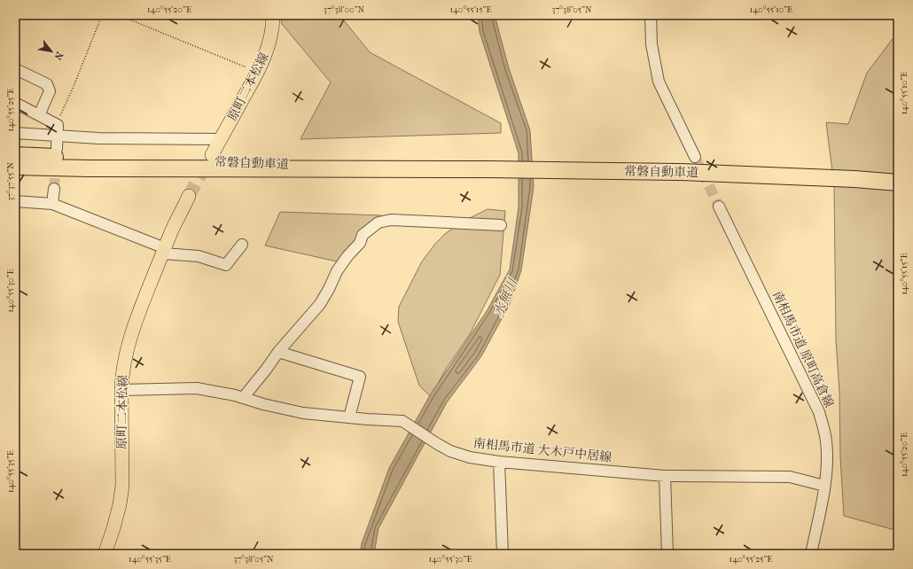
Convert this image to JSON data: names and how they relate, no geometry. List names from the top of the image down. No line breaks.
{"streets":{"highway":["常磐自動車道"],"main road":["原町二本松線"],"street":["南相馬市道 原町高倉線","南相馬市道 大木戸中居線"]},"crossings":[["原町二本松線","南相馬市道 大木戸中居線"],["南相馬市道 原町高倉線","南相馬市道 大木戸中居線"]],"water":["水無川"],"north":"bottom right","coordinates":["140°55'20\"E","37°38'00\"N","140°55'15\"E","37°38'05\"N","140°55'10\"E","140°55'25\"E","37°37'55\"N","140°55'30\"E","140°55'35\"E"]}
